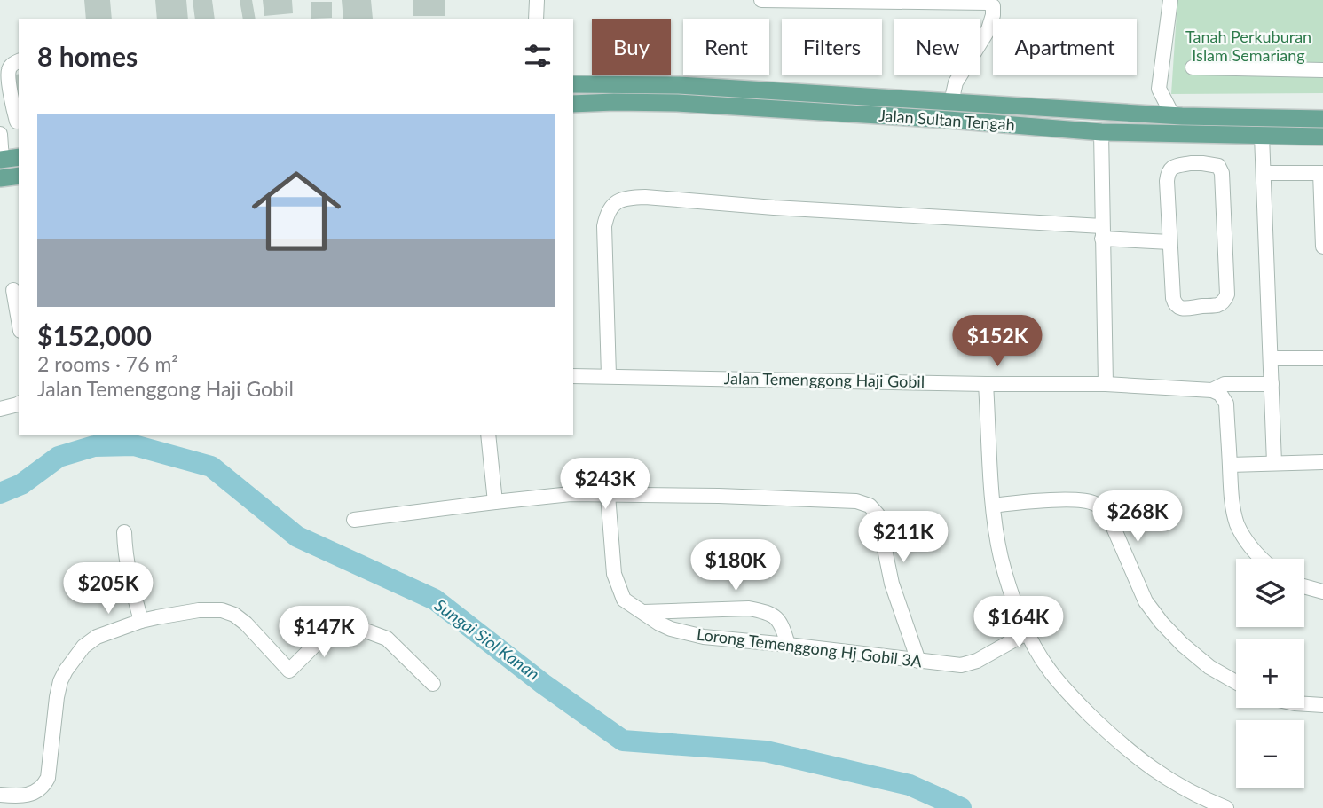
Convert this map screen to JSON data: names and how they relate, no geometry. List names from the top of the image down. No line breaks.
{"streets":{"main road":["Jalan Sultan Tengah"],"street":["Jalan Temenggong Haji Gobil","Lorong Temenggong Hj Gobil 3A"]},"water":["Sungai Siol Kanan"],"parks":["Tanah Perkuburan Islam Semariang"],"page":{"chip":["Buy","Rent","Filters","New","Apartment"],"heading":"8 homes","list":[{"name":"$152,000","note":"2 rooms · 76 m² · Jalan Temenggong Haji Gobil"}],"price":["$152K","$243K","$268K","$211K","$180K","$205K","$164K","$147K"],"map_buttons":["+","−"]}}
